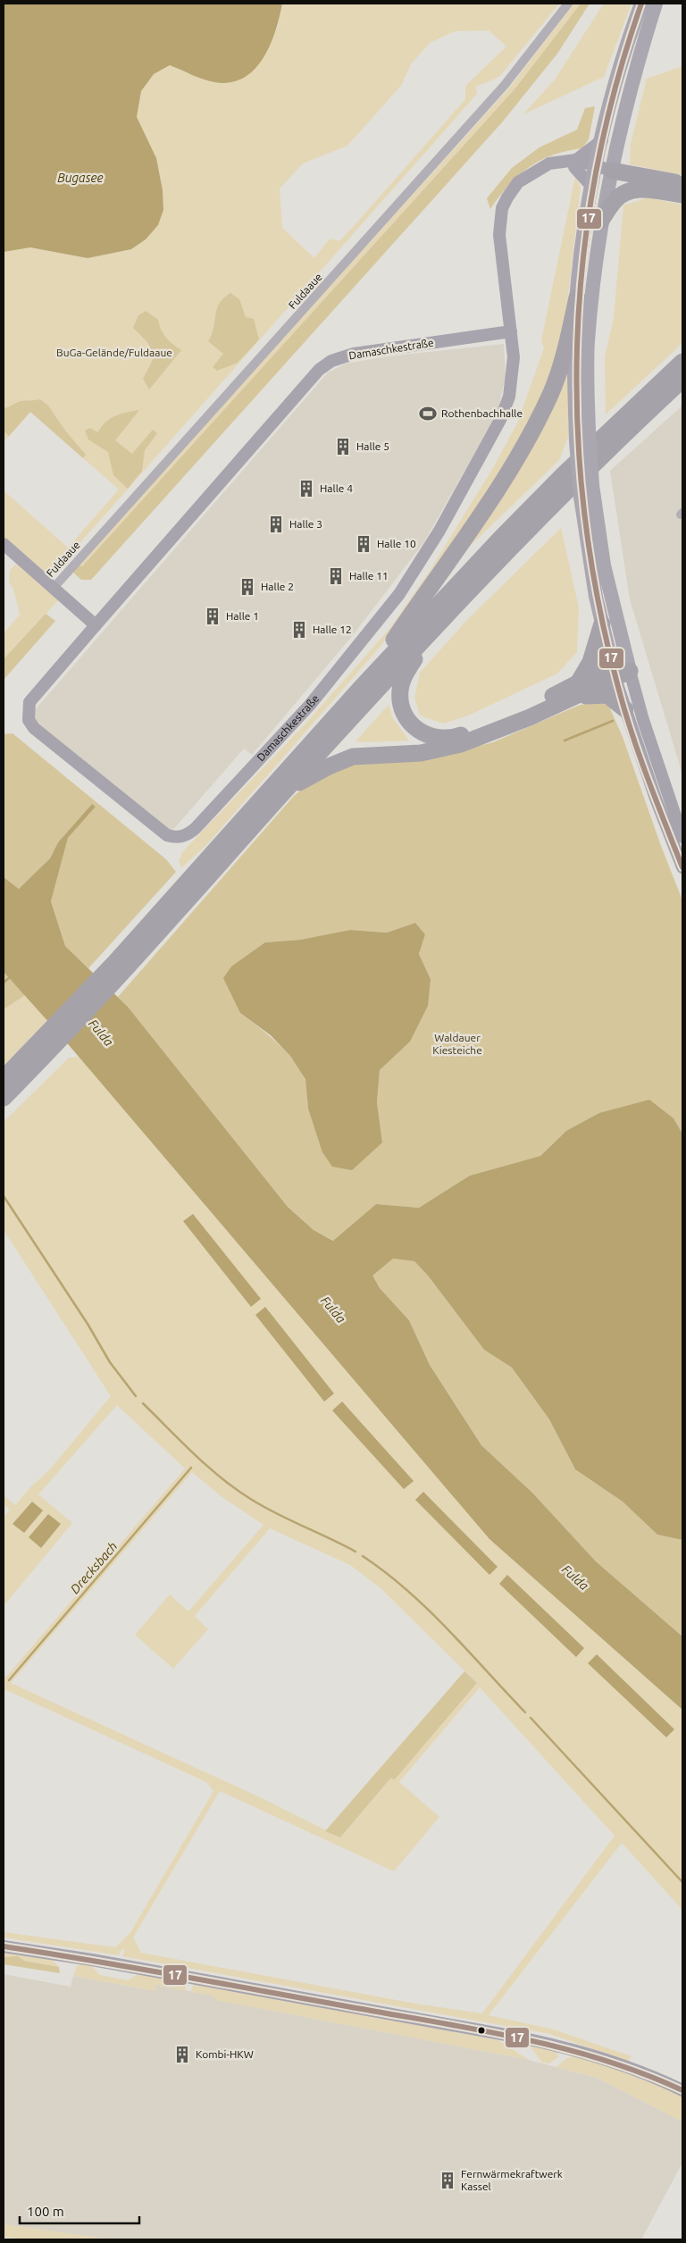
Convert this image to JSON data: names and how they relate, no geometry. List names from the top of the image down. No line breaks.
{"streets":{"street":["Fuldaaue","Damaschkestraße"]},"water":["Bugasee","Fulda","Drecksbach"],"parks":["BuGa-Gelände/Fuldaaue","Waldauer Kiesteiche"],"places":{"sports":["Rothenbachhalle"],"building":["Halle 5","Halle 4","Halle 3","Halle 10","Halle 11","Halle 2","Halle 1","Halle 12","Kombi-HKW","Fernwärmekraftwerk Kassel"]},"lines":["transit line 17"],"scale_bar":"100 m"}
